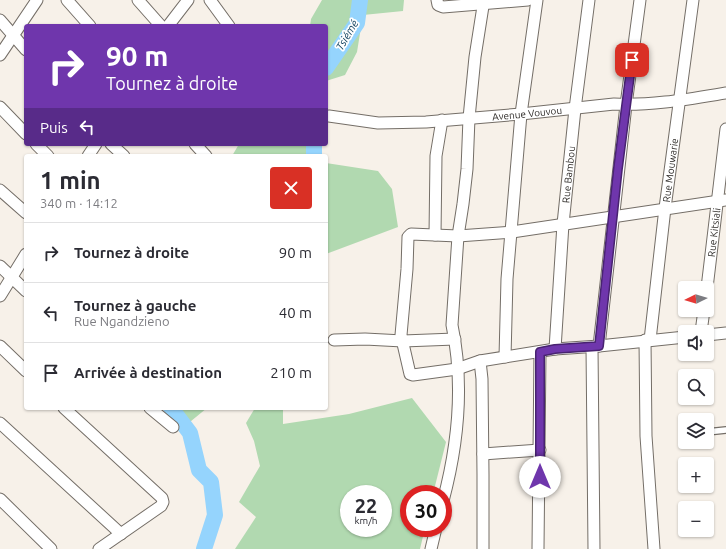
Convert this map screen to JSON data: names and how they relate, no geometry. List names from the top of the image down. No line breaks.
{"streets":{"street":["Avenue Vouvou","Rue Mouwarie","Rue Bambou","Rue Kitsiali"]},"crossings":[["Avenue Vouvou","Rue Mouwarie"],["Avenue Vouvou","Rue Bambou"]],"water":["Tsiémé"],"north":"left","page":{"turn":["90 m","Tournez à droite"],"then":"Puis","heading":["1 min","340 m · 14:12"],"list":[{"name":"Tournez à droite","value":"90 m"},{"name":"Tournez à gauche","note":"Rue Ngandzieno","value":"40 m"},{"name":"Arrivée à destination","value":"210 m"}],"map_buttons":["+","−"],"speed":"22 km/h","limit":"30"}}
